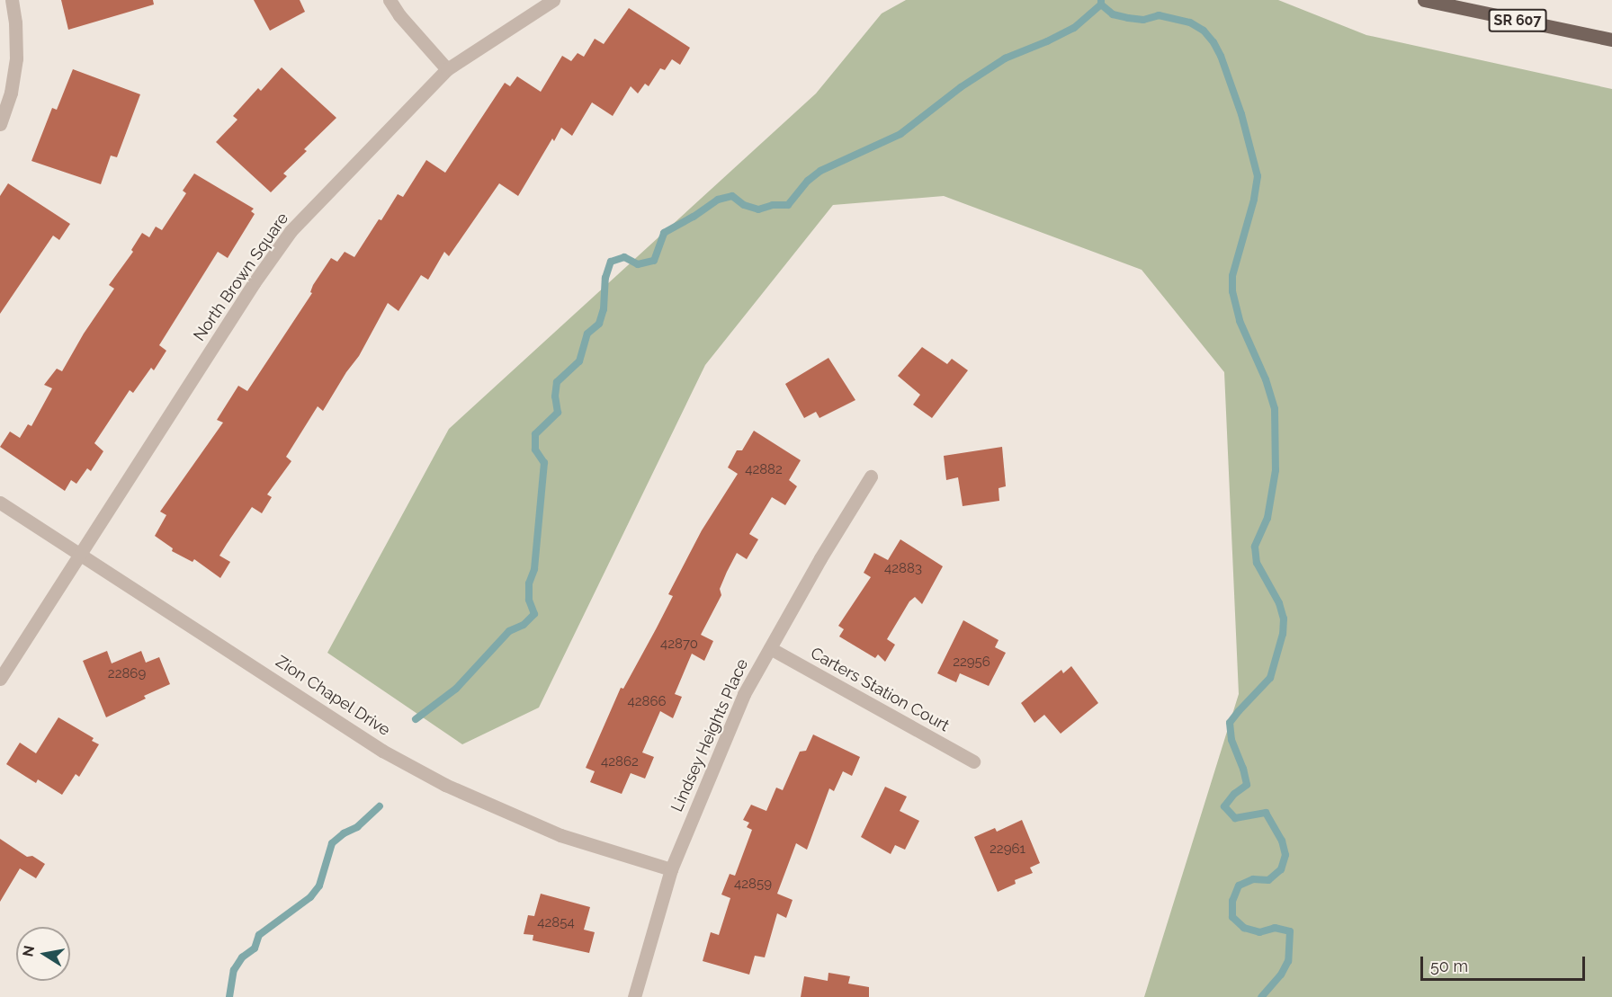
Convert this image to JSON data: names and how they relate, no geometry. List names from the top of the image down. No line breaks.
{"streets":{"main road":["SR 607"],"street":["North Brown Square","Carters Station Court","Zion Chapel Drive","Lindsey Heights Place"]},"crossings":[["North Brown Square","Zion Chapel Drive"],["Carters Station Court","Lindsey Heights Place"],["Zion Chapel Drive","Lindsey Heights Place"]],"house_numbers":["42882","42883","42870","22956","22869","42866","42862","22961","42859","42854"],"scale_bar":"50 m","north":"left"}
